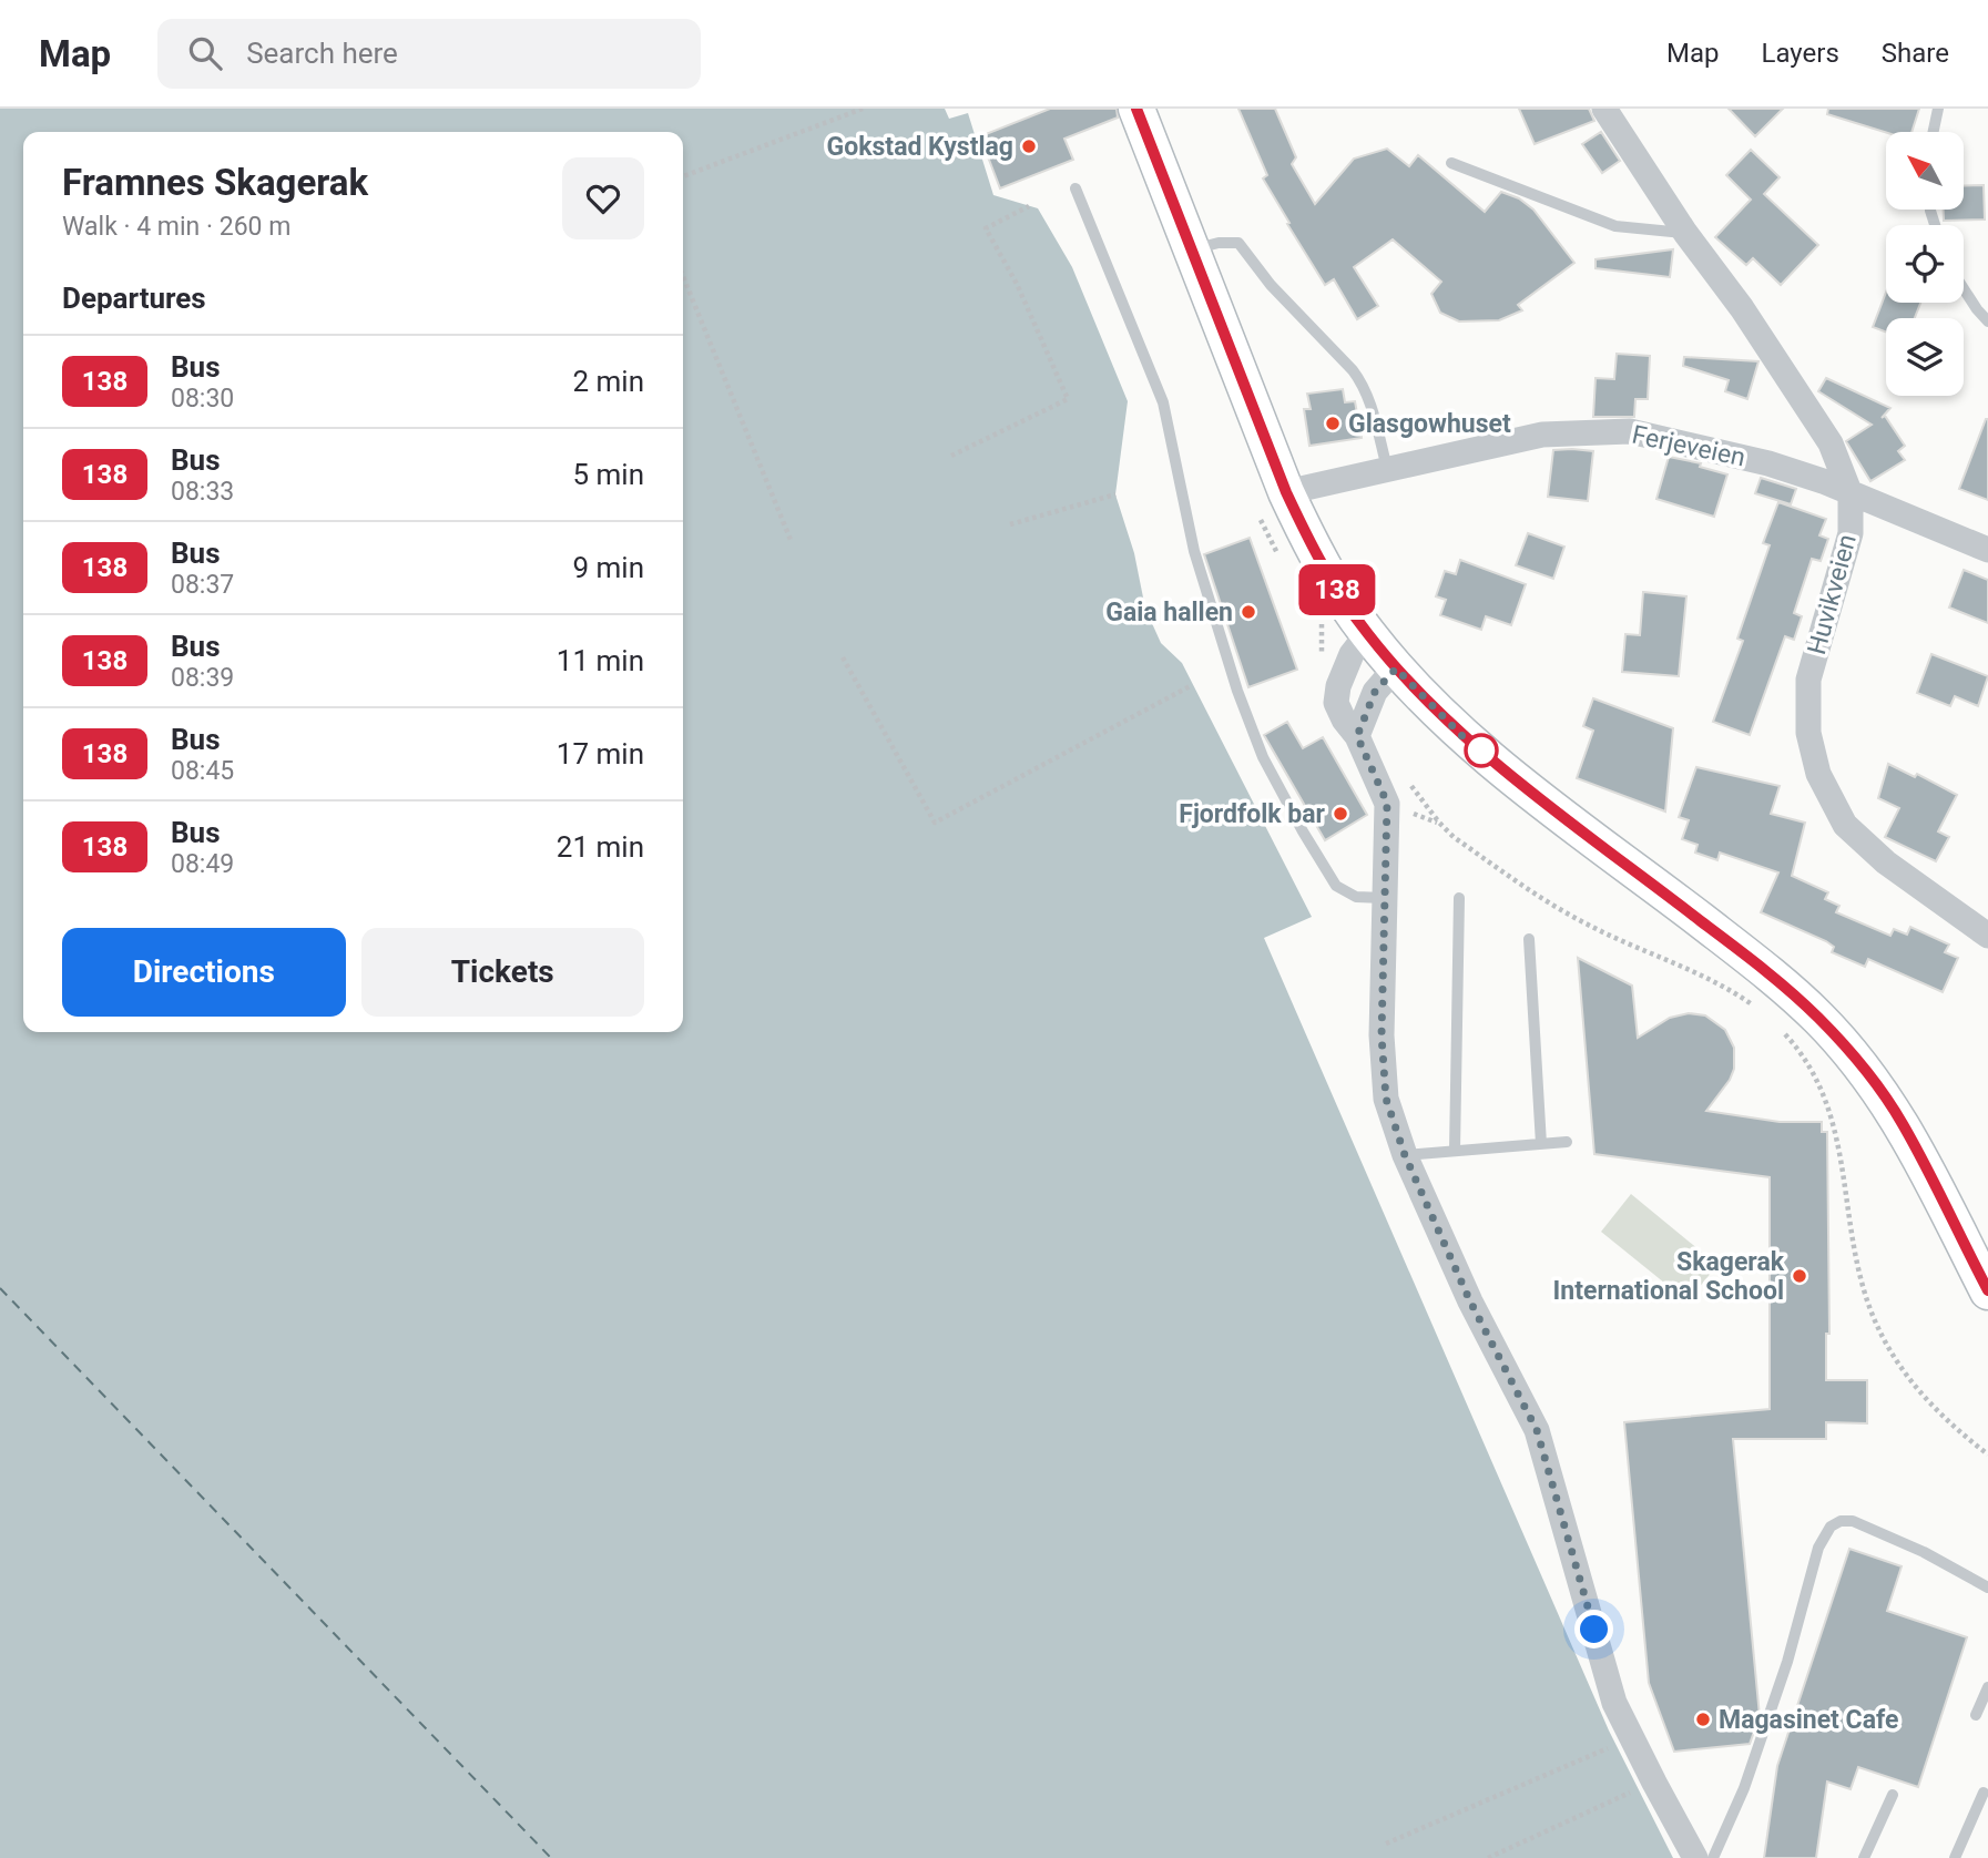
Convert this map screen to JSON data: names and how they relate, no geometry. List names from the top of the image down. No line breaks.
{"streets":{"street":["Ferjeveien","Huvikveien"]},"crossings":[["Ferjeveien","Huvikveien"]],"places":["Gokstad Kystlag","Glasgowhuset","Gaia hallen","Fjordfolk bar","Skagerak International School","Magasinet Cafe"],"lines":["bus line 138"],"north":"top left","page":{"header":"Map","search":"Search here","nav":["Map","Layers","Share"],"on_map":"138","heading":[["Framnes Skagerak","Walk · 4 min · 260 m"],"Departures"],"list":[{"mark":"138","name":"Bus","note":"08:30","value":"2 min"},{"mark":"138","name":"Bus","note":"08:33","value":"5 min"},{"mark":"138","name":"Bus","note":"08:37","value":"9 min"},{"mark":"138","name":"Bus","note":"08:39","value":"11 min"},{"mark":"138","name":"Bus","note":"08:45","value":"17 min"},{"mark":"138","name":"Bus","note":"08:49","value":"21 min"}],"buttons":["Directions","Tickets"]}}
